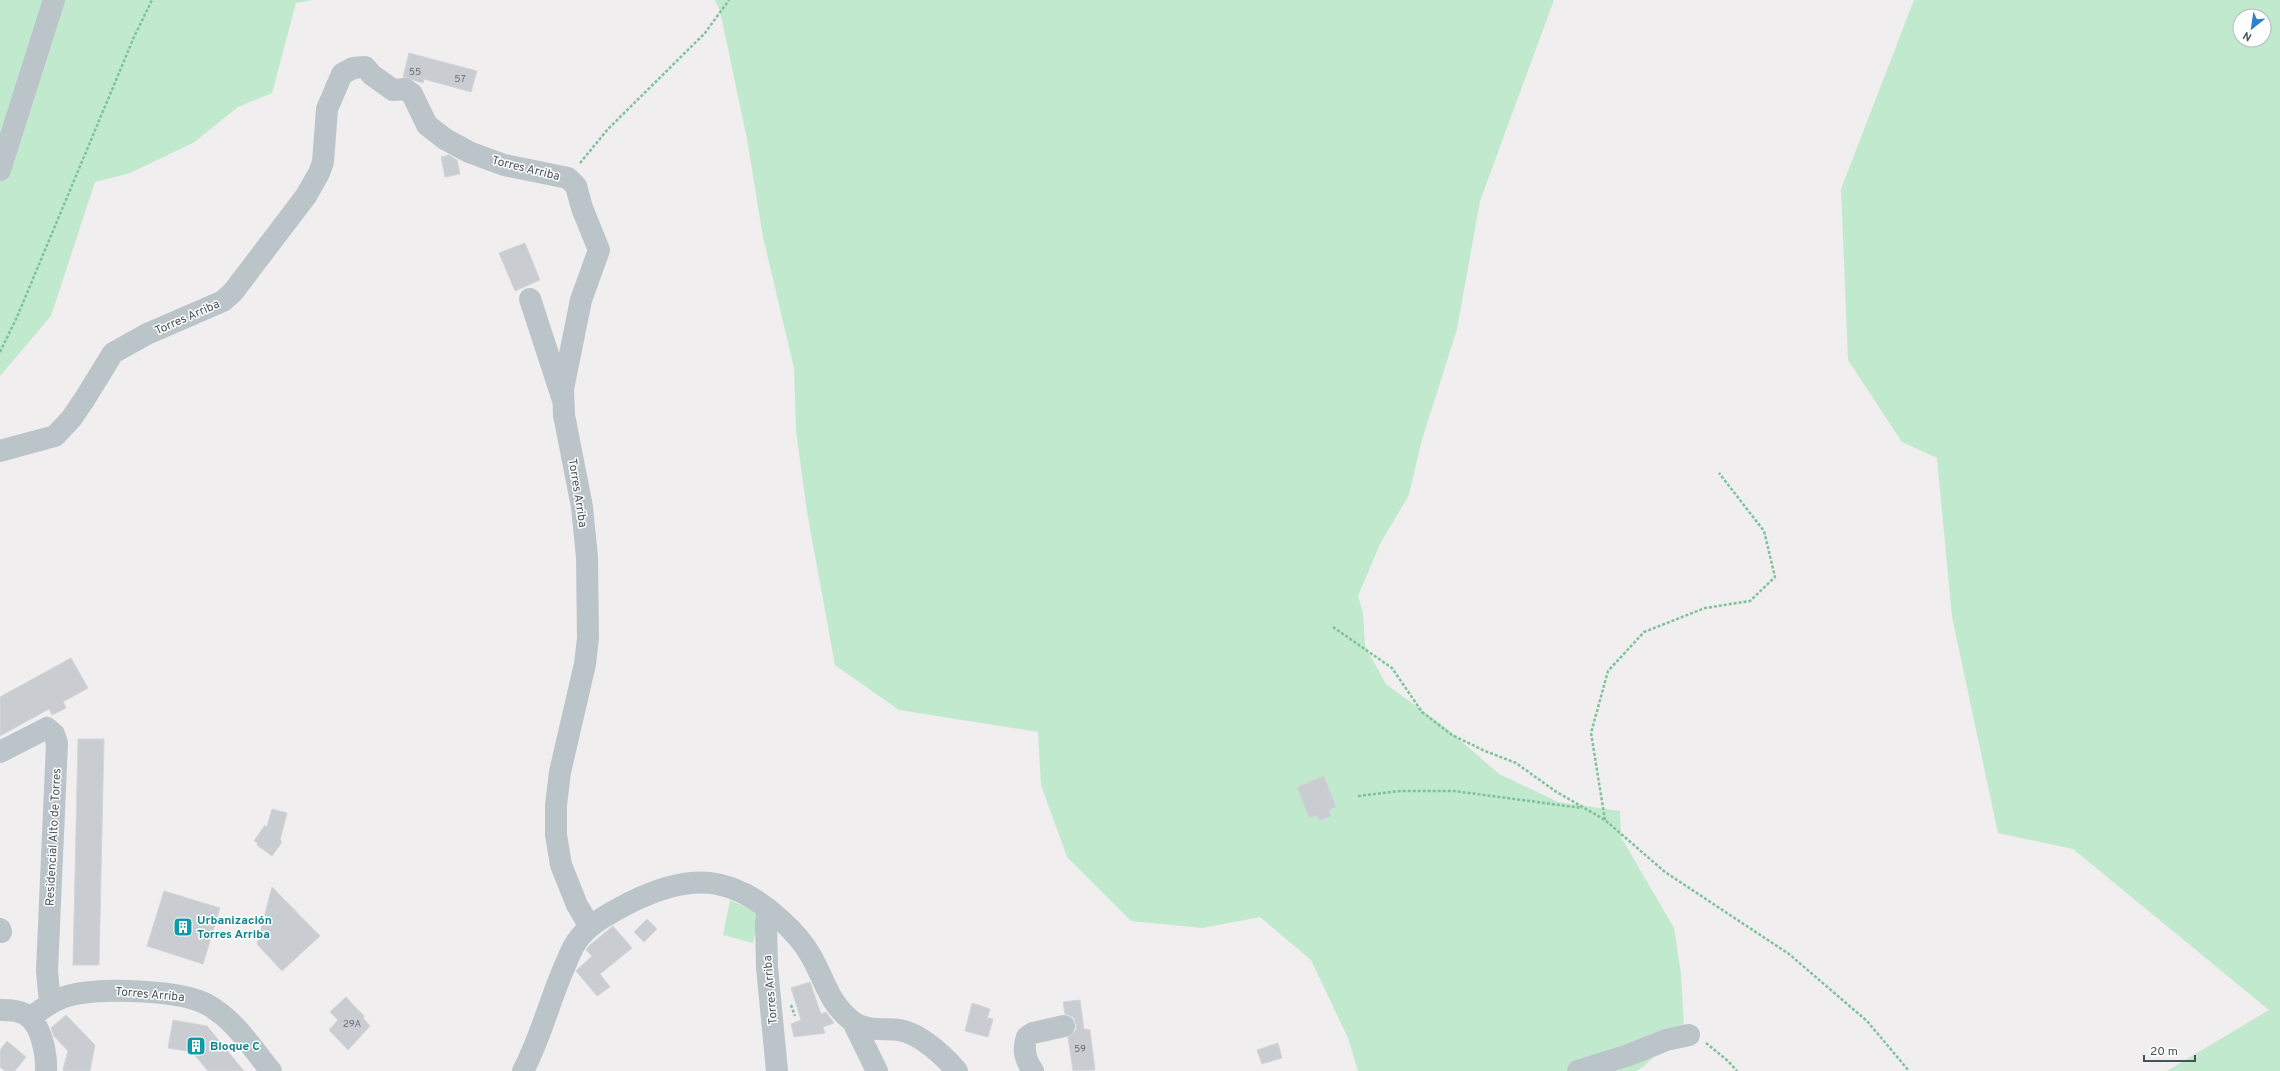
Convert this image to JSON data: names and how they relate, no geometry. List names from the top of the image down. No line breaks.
{"streets":{"street":["Torres Arriba","Residencial Alto de Torres"]},"crossings":[["Torres Arriba","Residencial Alto de Torres"]],"places":{"building":["Urbanización Torres Arriba","Bloque C"]},"house_numbers":["55","57","29A","59"],"scale_bar":"20 m","north":"bottom left"}
